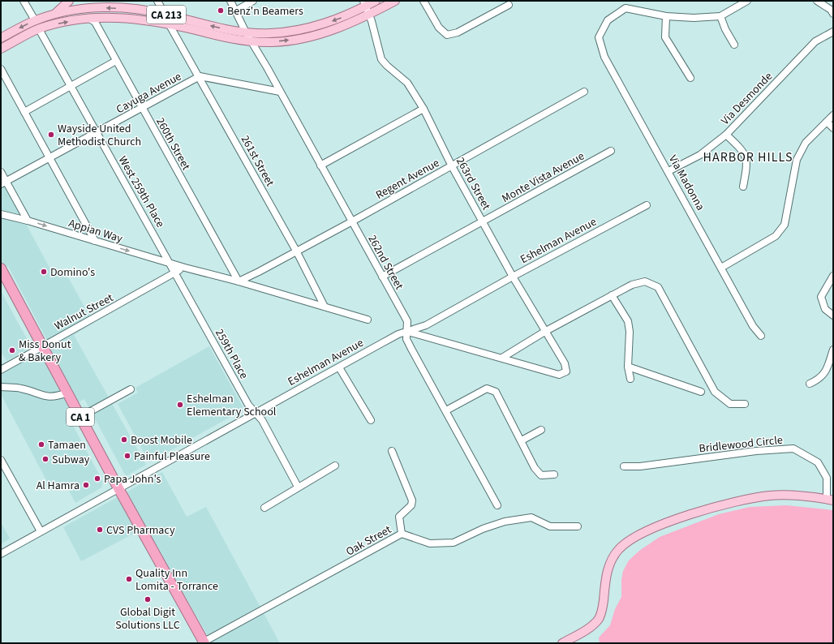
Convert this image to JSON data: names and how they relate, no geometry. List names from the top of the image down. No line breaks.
{"streets":{"highway":["CA 1"],"main road":["CA 213"],"street":["Cayuga Avenue","Via Desmonde","260th Street","261st Street","Monte Vista Avenue","Regent Avenue","Via Madonna","263rd Street","West 259th Place","Appian Way","Eshelman Avenue","262nd Street","Walnut Street","259th Place","Bridlewood Circle","Oak Street"]},"crossings":[["CA 213","260th Street"],["CA 213","261st Street"],["CA 213","263rd Street"],["CA 213","West 259th Place"],["CA 213","262nd Street"],["Cayuga Avenue","260th Street"],["Cayuga Avenue","261st Street"],["Cayuga Avenue","West 259th Place"],["Cayuga Avenue","262nd Street"],["Via Desmonde","Via Madonna"],["260th Street","Regent Avenue"],["260th Street","Appian Way"],["261st Street","Regent Avenue"],["261st Street","Appian Way"],["Monte Vista Avenue","263rd Street"],["Monte Vista Avenue","262nd Street"],["Regent Avenue","263rd Street"],["Regent Avenue","Appian Way"],["Regent Avenue","262nd Street"],["263rd Street","Eshelman Avenue"],["West 259th Place","Appian Way"],["West 259th Place","259th Place"],["Appian Way","259th Place"],["Eshelman Avenue","262nd Street"],["Eshelman Avenue","259th Place"],["Eshelman Avenue","CA 1"],["Walnut Street","259th Place"],["Walnut Street","CA 1"],["CA 1","Oak Street"]],"one_way":["Appian Way"],"districts":["HARBOR HILLS"],"places":["Benz'n Beamers","Wayside United Methodist Church","Domino's","Miss Donut & Bakery","Eshelman Elementary School","Boost Mobile","Tamaen","Painful Pleasure","Subway","Papa John's","Al Hamra","CVS Pharmacy","Quality Inn Lomita - Torrance","Global Digit Solutions LLC"]}
